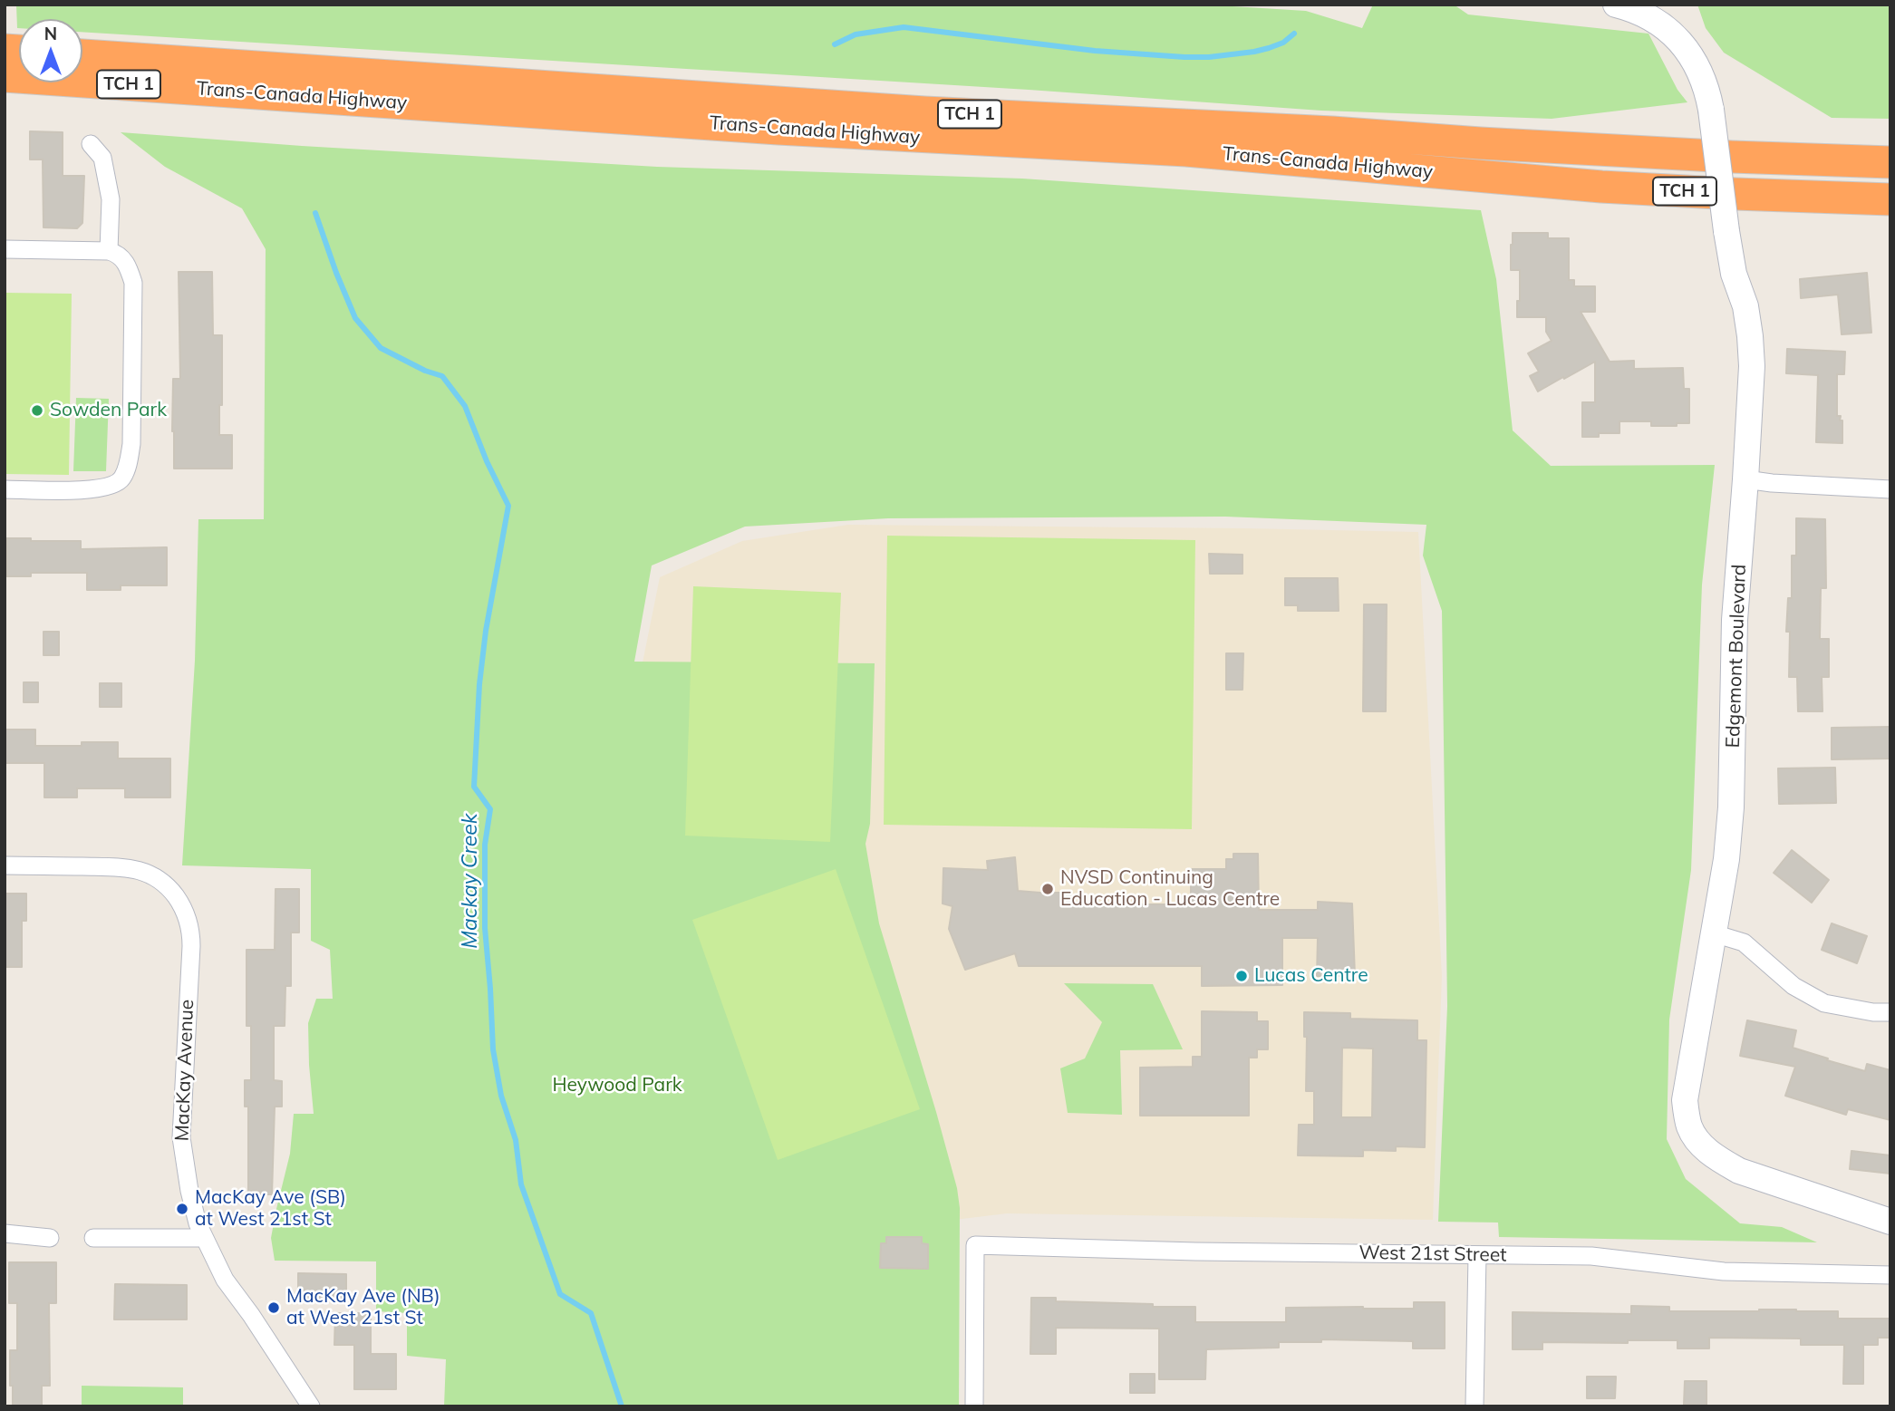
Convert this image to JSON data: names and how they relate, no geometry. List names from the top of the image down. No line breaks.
{"streets":{"highway":["TCH 1","Trans-Canada Highway"],"street":["Edgemont Boulevard","MacKay Avenue","West 21st Street"]},"water":["Mackay Creek"],"parks":["Heywood Park"],"places":["Sowden Park","NVSD Continuing Education - Lucas Centre","Lucas Centre","MacKay Ave (SB) at West 21st St","MacKay Ave (NB) at West 21st St"],"north":"top"}
